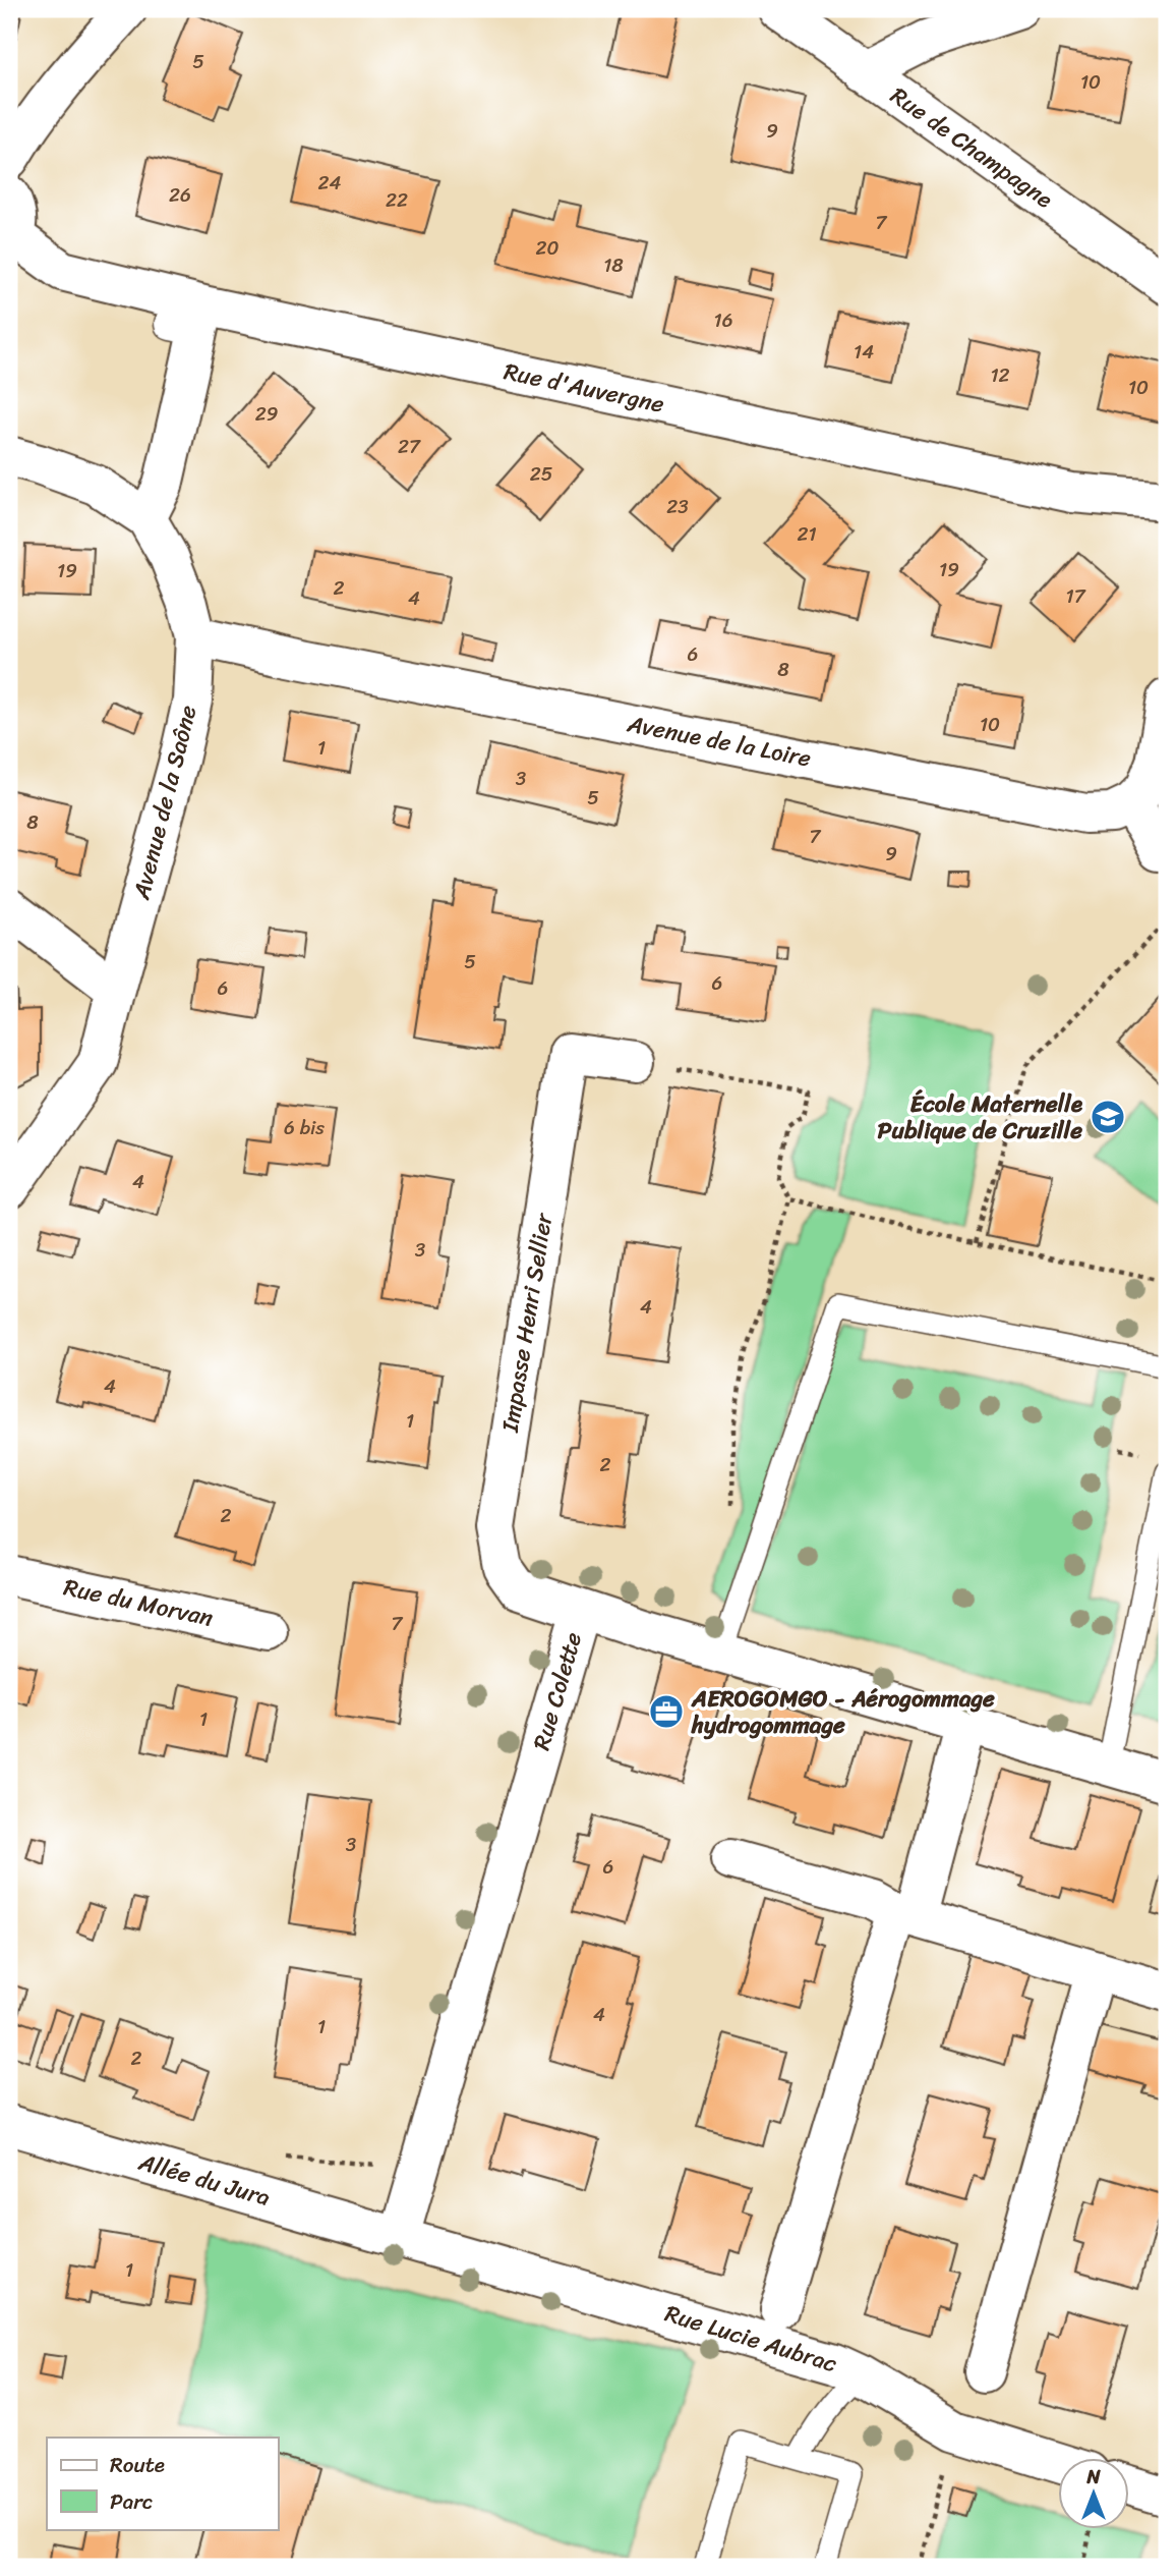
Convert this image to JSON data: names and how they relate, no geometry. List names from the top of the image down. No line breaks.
{"streets":{"street":["Rue de Champagne","Rue d'Auvergne","Avenue de la Loire","Avenue de la Saône","Impasse Henri Sellier","Rue du Morvan","Rue Colette","Allée du Jura","Rue Lucie Aubrac"]},"crossings":[["Avenue de la Loire","Avenue de la Saône"],["Impasse Henri Sellier","Rue Colette"],["Rue Colette","Allée du Jura"],["Rue Colette","Rue Lucie Aubrac"],["Allée du Jura","Rue Lucie Aubrac"]],"places":{"school or university":["École Maternelle Publique de Cruzille"],"office":["AEROGOMGO - Aérogommage hydrogommage"]},"house_numbers":["5","10","9","24","26","22","7","20","18","16","14","12","10","29","27","25","23","21","19","19","2","17","4","6","8","10","1","3","5","8","7","9","5","6","6","6 bis","4","3","4","4","1","2","2","7","1","3","6","4","1","2","1"],"legend":["Route","Parc"],"north":"top"}
